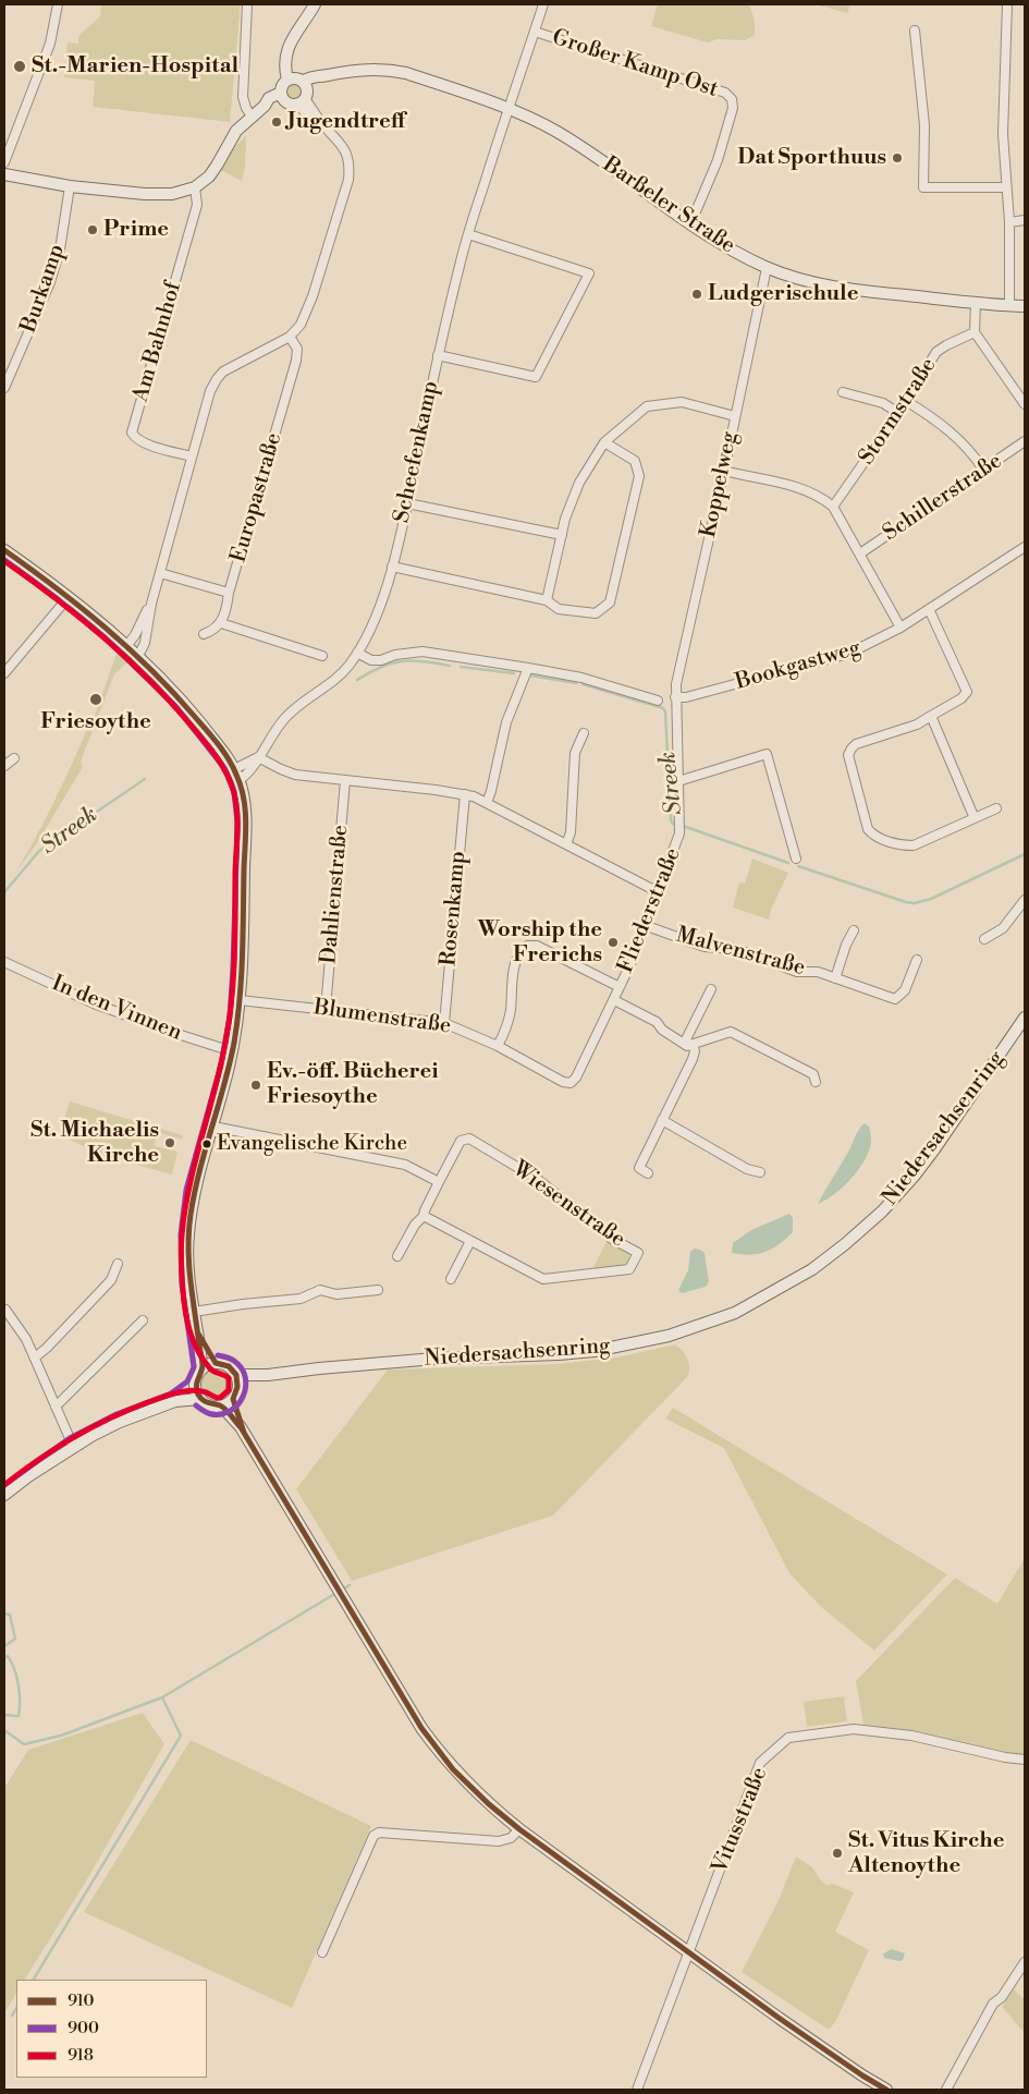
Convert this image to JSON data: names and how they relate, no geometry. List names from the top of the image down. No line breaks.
{"streets":{"main road":["Barßeler Straße","Niedersachsenring"],"street":["Großer Kamp Ost","Burkamp","Am Bahnhof","Stormstraße","Scheefenkamp","Koppelweg","Europastraße","Schillerstraße","Bookgastweg","Dahlienstraße","Rosenkamp","Fliederstraße","Malvenstraße","In den Vinnen","Blumenstraße","Wiesenstraße","Vitusstraße"]},"crossings":[["Großer Kamp Ost","Barßeler Straße"],["Großer Kamp Ost","Scheefenkamp"],["Barßeler Straße","Scheefenkamp"],["Barßeler Straße","Koppelweg"],["Koppelweg","Bookgastweg"],["Koppelweg","Fliederstraße"],["Bookgastweg","Fliederstraße"],["Dahlienstraße","Blumenstraße"],["Rosenkamp","Blumenstraße"],["Fliederstraße","Malvenstraße"],["Fliederstraße","Blumenstraße"]],"water":["Streek"],"places":["St.-Marien-Hospital","Jugendtreff","Dat Sporthuus","Prime","Ludgerischule","Friesoythe","Worship the Frerichs","Ev.-öff. Bücherei Friesoythe","St. Michaelis Kirche","Evangelische Kirche","St. Vitus Kirche Altenoythe"],"lines":["transit line 910","transit line 900","transit line 918"],"legend":["910","900","918"]}
